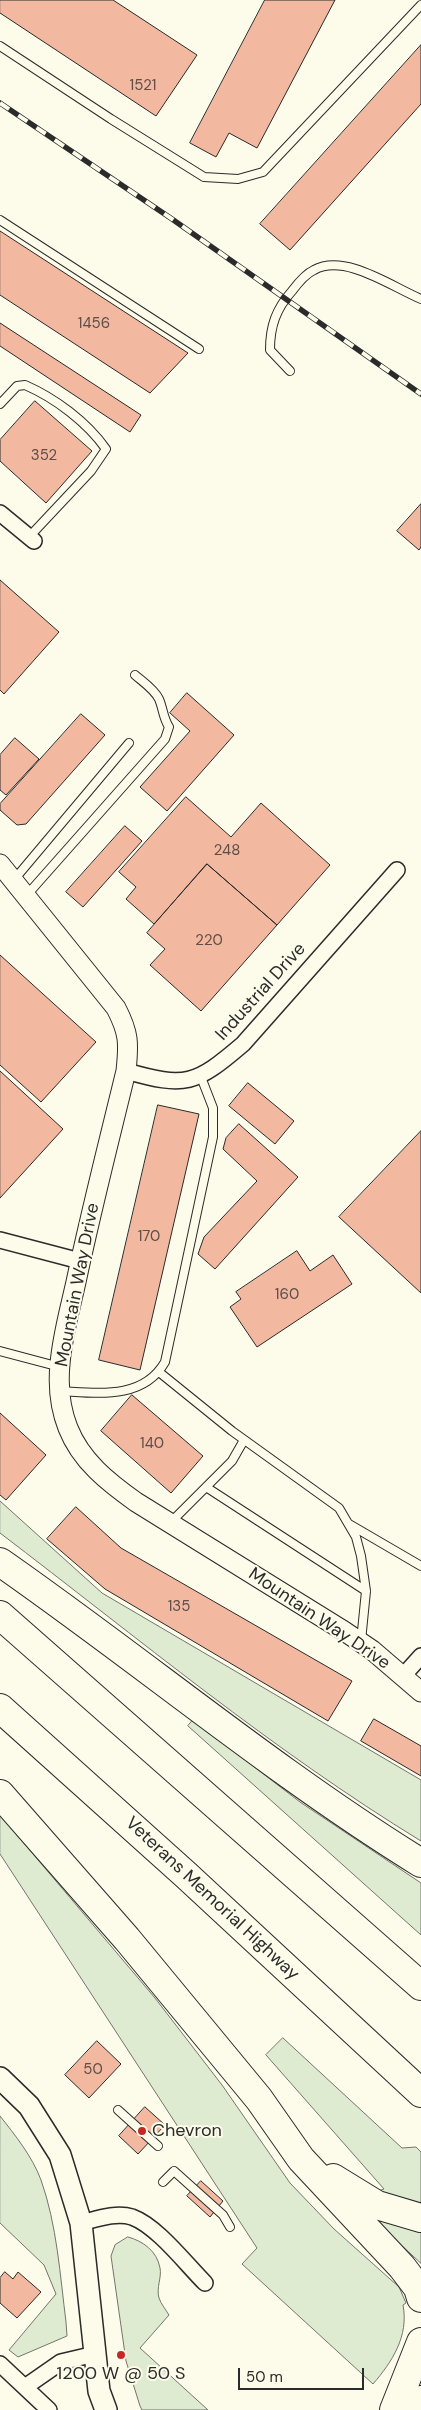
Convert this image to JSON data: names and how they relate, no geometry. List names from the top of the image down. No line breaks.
{"streets":{"highway":["Veterans Memorial Highway"],"street":["Industrial Drive","Mountain Way Drive"]},"crossings":[["Industrial Drive","Mountain Way Drive"]],"places":["Chevron","1200 W @ 50 S"],"house_numbers":["1521","1456","352","248","220","170","160","140","135","50"],"scale_bar":"50 m"}
